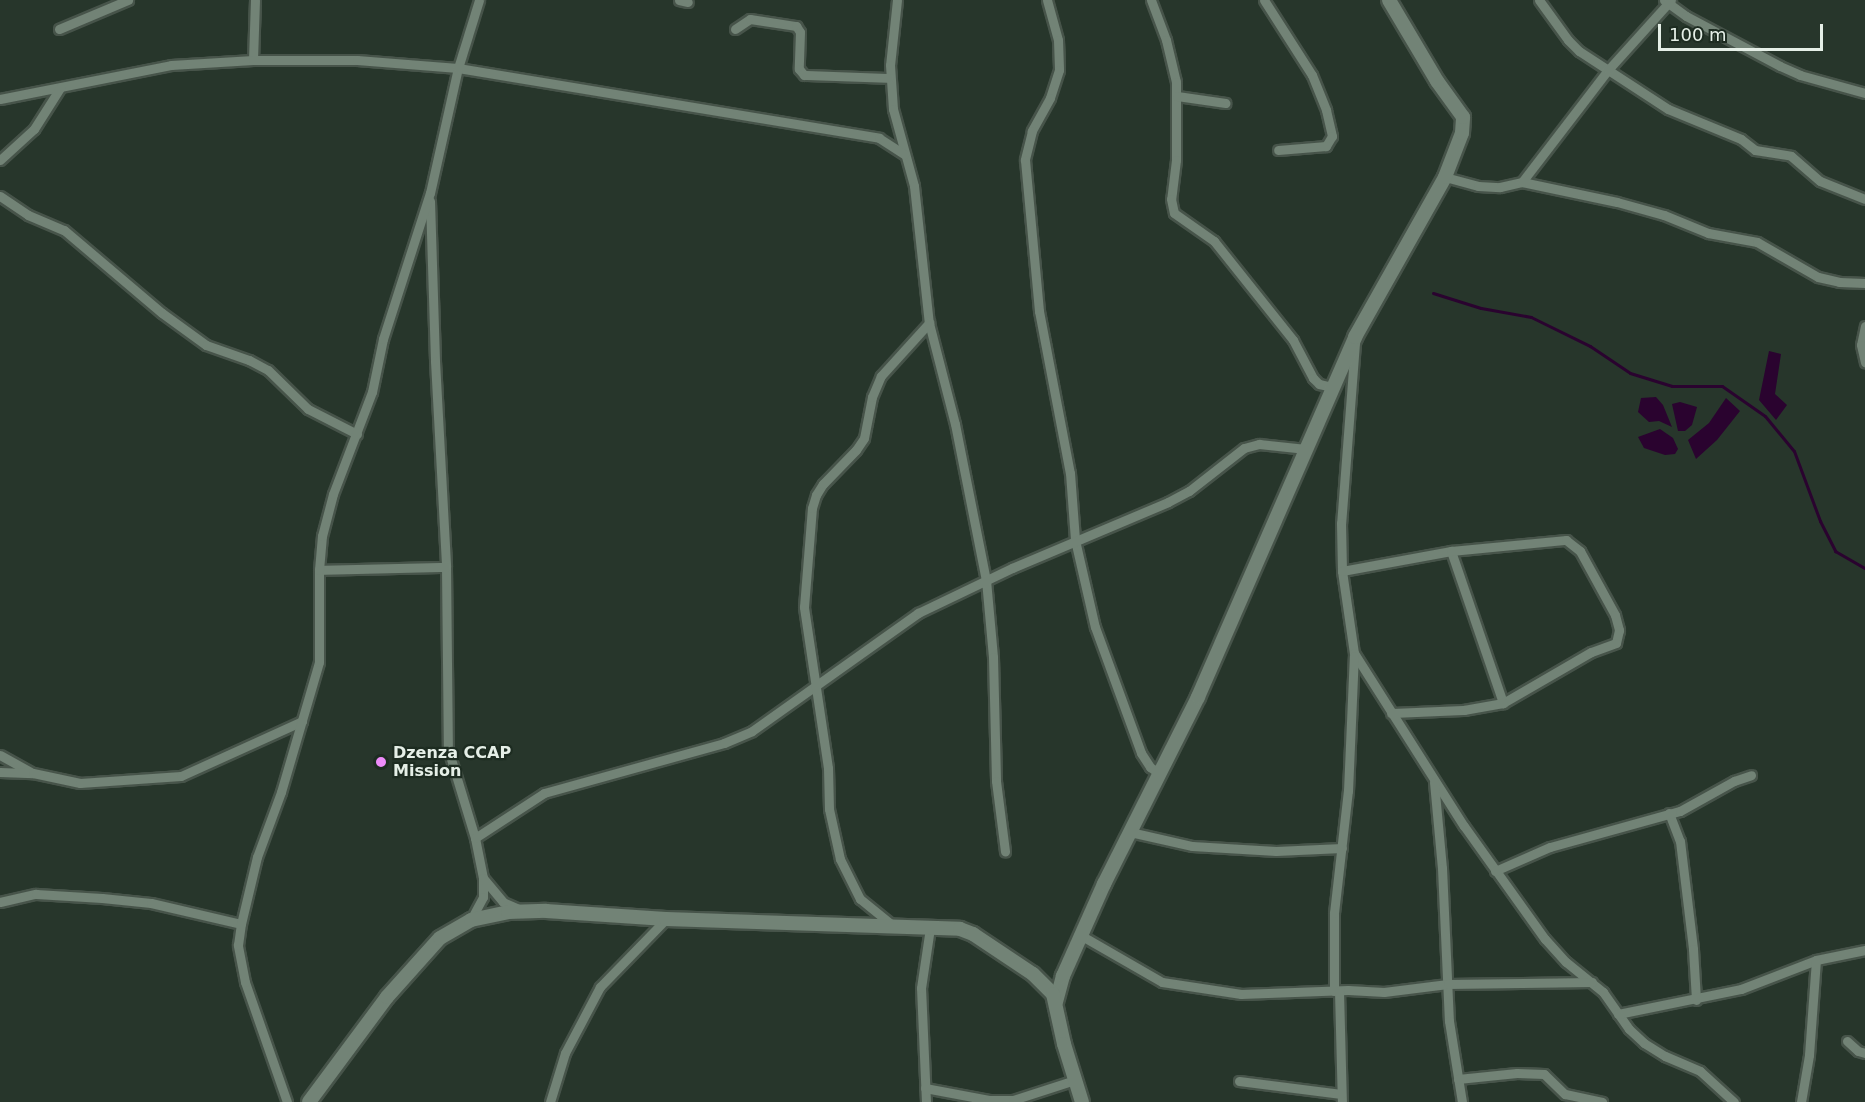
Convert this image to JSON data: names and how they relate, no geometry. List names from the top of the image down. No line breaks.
{"places":["Dzenza CCAP Mission"],"scale_bar":"100 m"}
